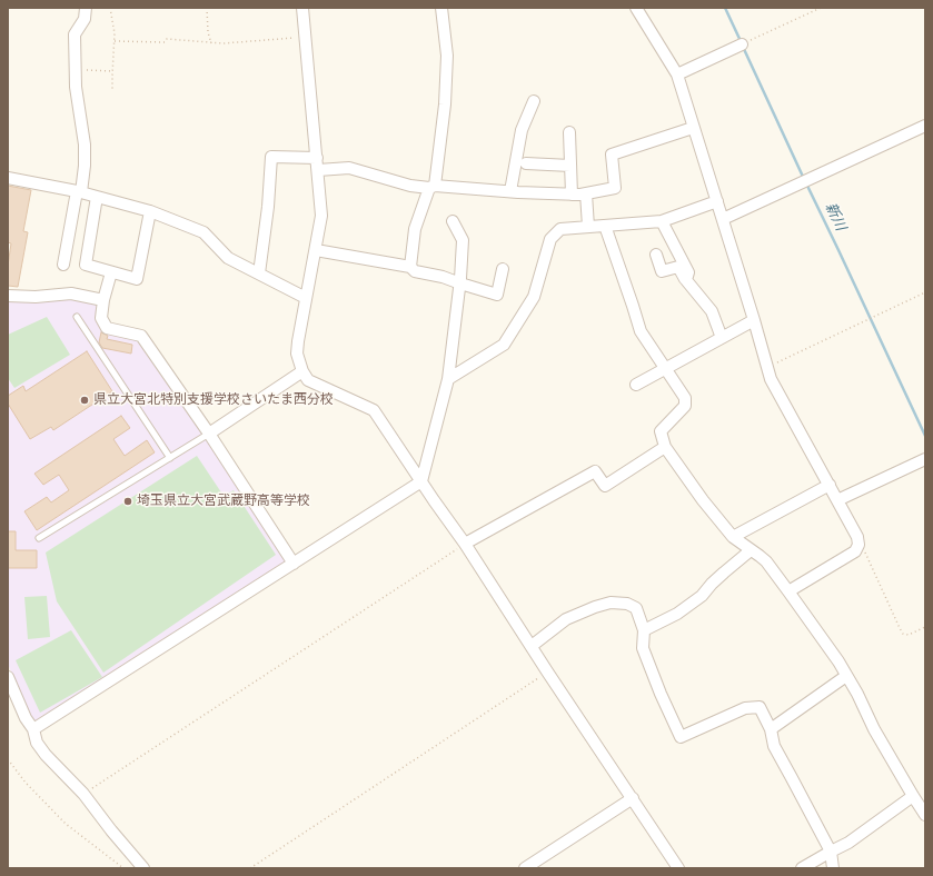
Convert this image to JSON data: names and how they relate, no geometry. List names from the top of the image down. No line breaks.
{"water":["新川"],"places":["県立大宮北特別支援学校さいたま西分校","埼玉県立大宮武蔵野高等学校"]}
